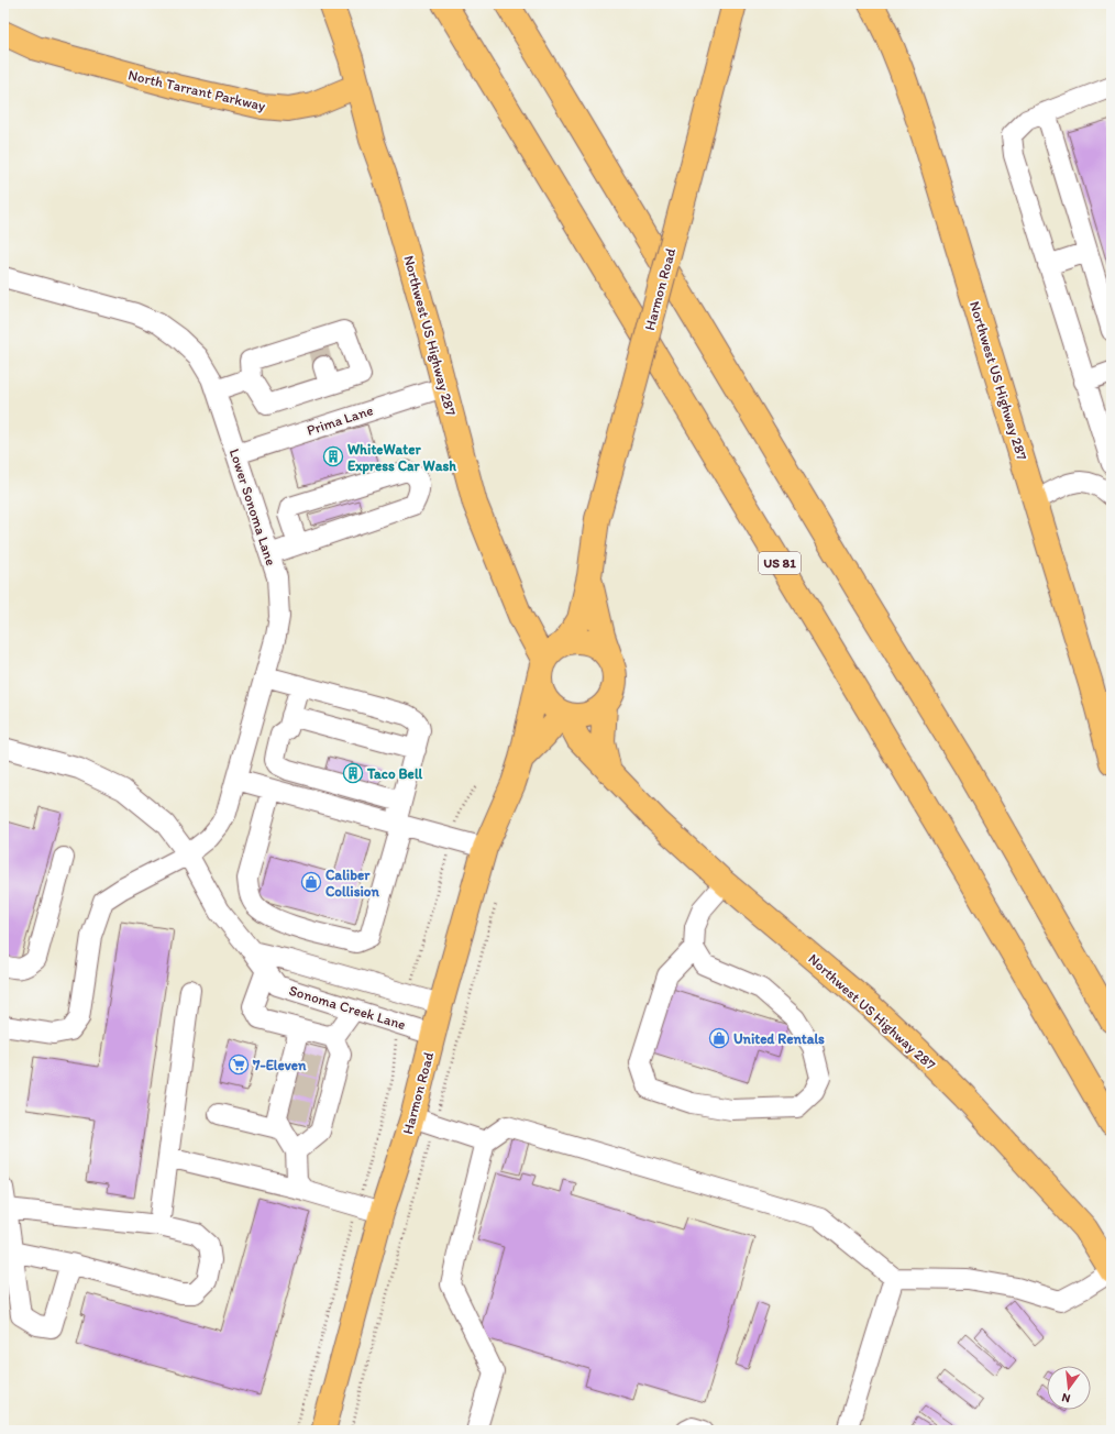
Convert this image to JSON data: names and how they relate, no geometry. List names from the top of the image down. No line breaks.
{"streets":{"main road":["North Tarrant Parkway","Harmon Road","Northwest US Highway 287","US 81"],"street":["Prima Lane","Lower Sonoma Lane","Sonoma Creek Lane"]},"crossings":[["North Tarrant Parkway","Northwest US Highway 287"],["Harmon Road","Northwest US Highway 287"],["Harmon Road","Sonoma Creek Lane"],["Northwest US Highway 287","Prima Lane"],["Prima Lane","Lower Sonoma Lane"],["Lower Sonoma Lane","Sonoma Creek Lane"]],"places":{"building":["WhiteWater Express Car Wash","Taco Bell"],"shop":["Caliber Collision","United Rentals"],"supermarket":["7-Eleven"]},"north":"bottom"}
